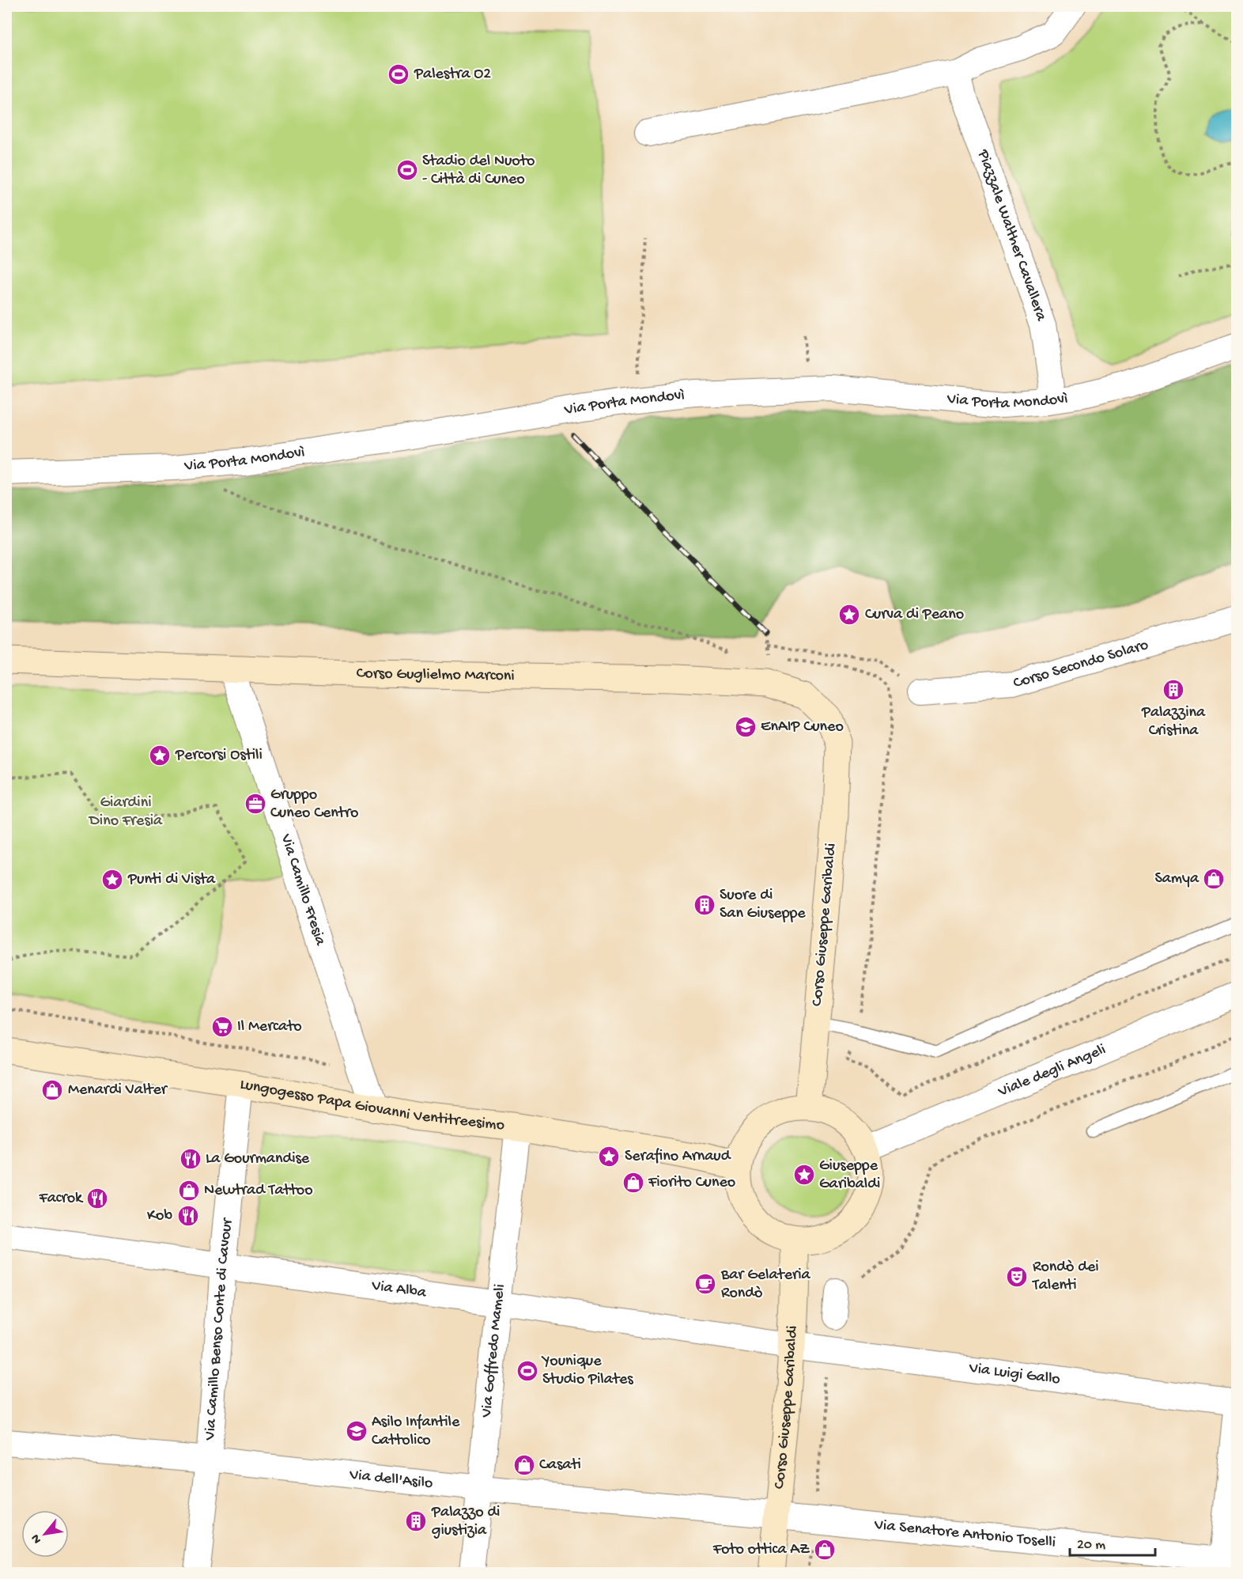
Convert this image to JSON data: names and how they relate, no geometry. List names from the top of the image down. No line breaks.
{"streets":{"street":["Piazzale Walther Cavallera","Via Porta Mondovì","Corso Secondo Solaro","Corso Guglielmo Marconi","Via Camillo Fresia","Corso Giuseppe Garibaldi","Viale degli Angeli","Lungogesso Papa Giovanni Ventitreesimo","Via Alba","Via Camillo Benso Conte di Cavour","Via Goffredo Mameli","Via Luigi Gallo","Via dell'Asilo","Via Senatore Antonio Toselli"]},"crossings":[["Piazzale Walther Cavallera","Via Porta Mondovì"],["Corso Guglielmo Marconi","Via Camillo Fresia"],["Corso Guglielmo Marconi","Corso Giuseppe Garibaldi"],["Via Camillo Fresia","Lungogesso Papa Giovanni Ventitreesimo"],["Corso Giuseppe Garibaldi","Viale degli Angeli"],["Corso Giuseppe Garibaldi","Lungogesso Papa Giovanni Ventitreesimo"],["Corso Giuseppe Garibaldi","Via Alba"],["Corso Giuseppe Garibaldi","Via Luigi Gallo"],["Corso Giuseppe Garibaldi","Via dell'Asilo"],["Corso Giuseppe Garibaldi","Via Senatore Antonio Toselli"],["Viale degli Angeli","Lungogesso Papa Giovanni Ventitreesimo"],["Lungogesso Papa Giovanni Ventitreesimo","Via Camillo Benso Conte di Cavour"],["Lungogesso Papa Giovanni Ventitreesimo","Via Goffredo Mameli"],["Via Alba","Via Camillo Benso Conte di Cavour"],["Via Alba","Via Goffredo Mameli"],["Via Alba","Via Luigi Gallo"],["Via Camillo Benso Conte di Cavour","Via dell'Asilo"],["Via Goffredo Mameli","Via dell'Asilo"],["Via dell'Asilo","Via Senatore Antonio Toselli"]],"parks":["Giardini Dino Fresia"],"places":{"sports":["Palestra O2","Stadio del Nuoto - Città di Cuneo","Younique Studio Pilates"],"place":["Curva di Peano","Percorsi Ostili","Punti di Vista","Serafino Arnaud","Giuseppe Garibaldi"],"building":["Palazzina Cristina","Suore di San Giuseppe","Palazzo di giustizia"],"school or university":["EnAIP Cuneo","Asilo Infantile Cattolico"],"office":["Gruppo Cuneo Centro"],"shop":["Samya","Menardi Valter","Fiorito Cuneo","Newtrad Tattoo","Casati","Foto ottica AZ"],"supermarket":["Il Mercato"],"restaurant":["La Gourmandise","Facrok","Kob"],"theatre":["Rondò dei Talenti"],"cafe":["Bar Gelateria Rondò"]},"scale_bar":"20 m","north":"bottom left"}
